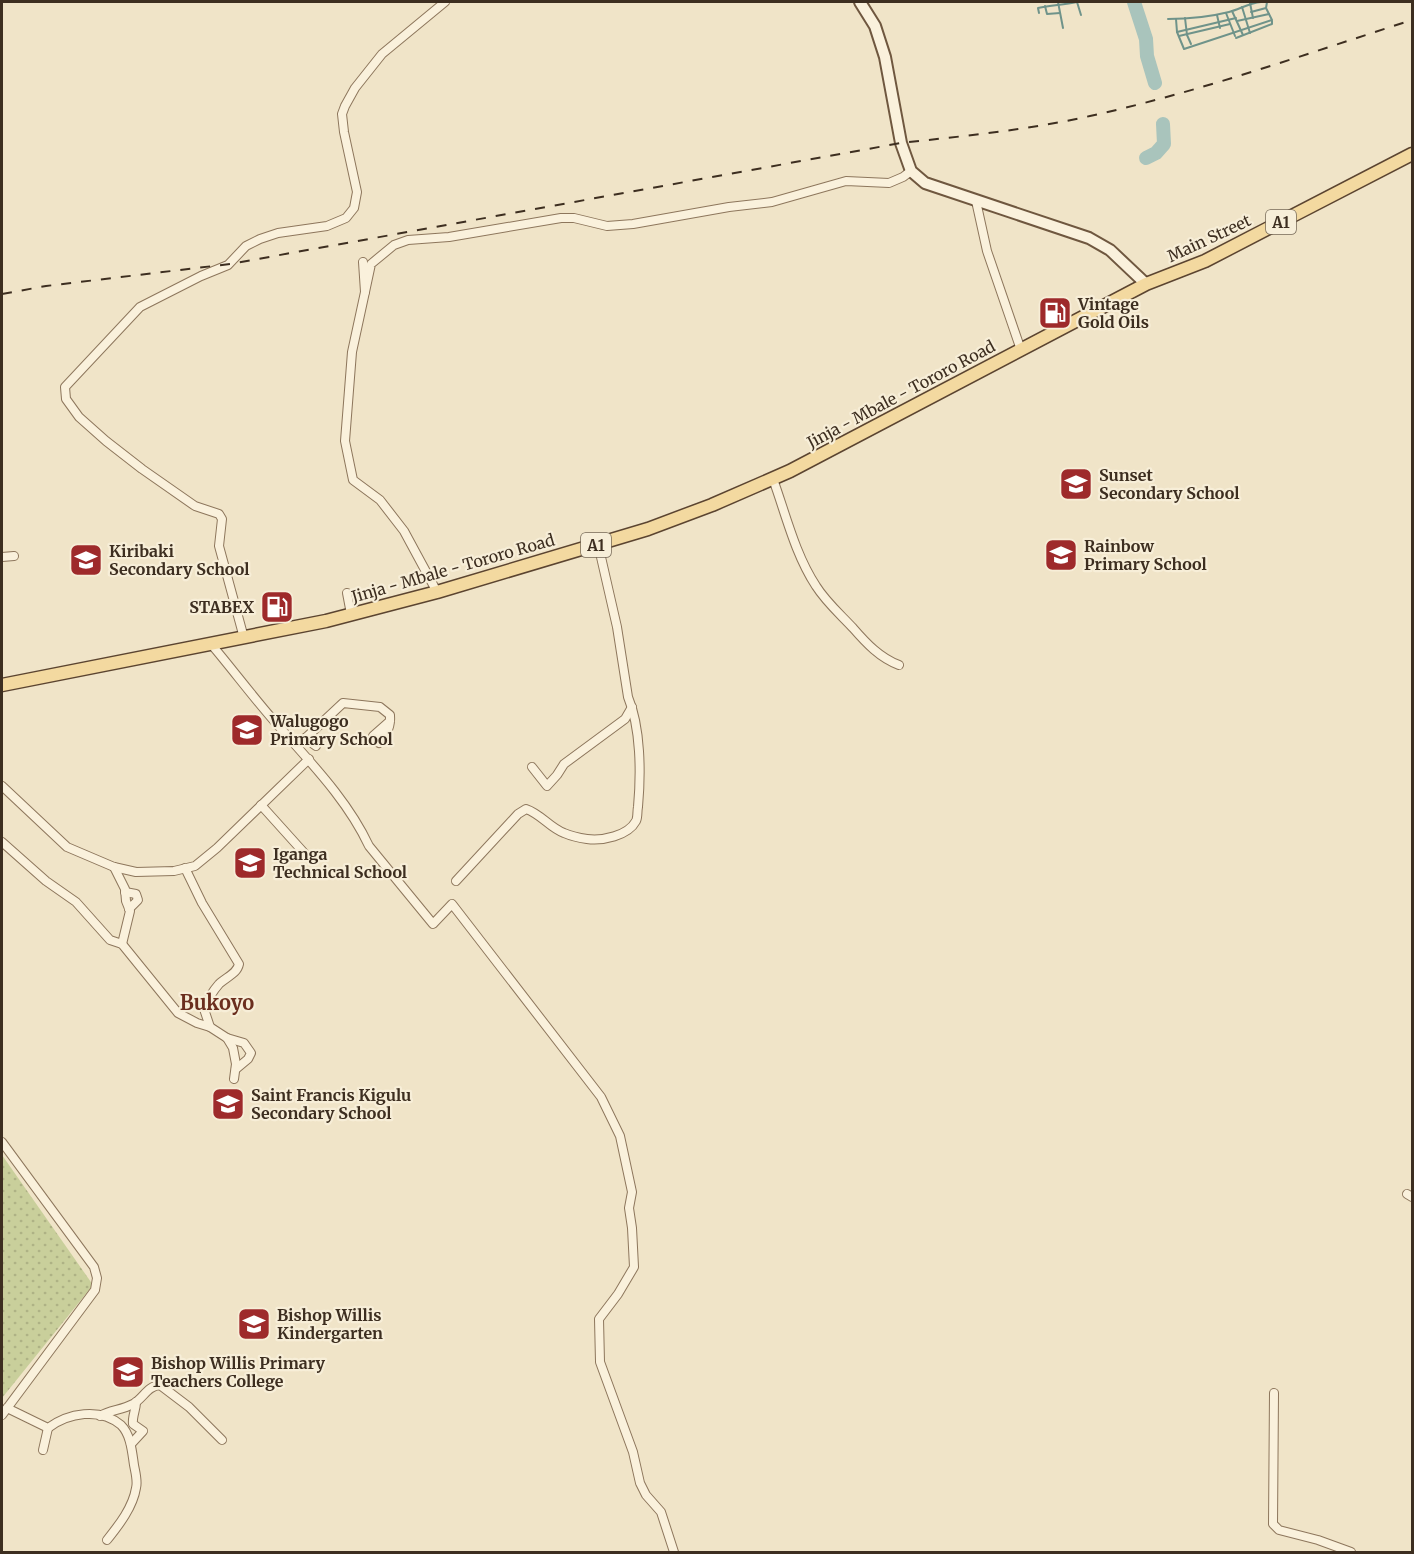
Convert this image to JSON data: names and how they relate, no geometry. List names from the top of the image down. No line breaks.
{"streets":{"main road":["A1","Main Street","Jinja - Mbale - Tororo Road"]},"crossings":[["Main Street","Jinja - Mbale - Tororo Road"]],"districts":["Bukoyo"],"places":{"fuel station":["Vintage Gold Oils","STABEX"],"school or university":["Sunset Secondary School","Rainbow Primary School","Kiribaki Secondary School","Walugogo Primary School","Iganga Technical School","Saint Francis Kigulu Secondary School","Bishop Willis Kindergarten","Bishop Willis Primary Teachers College"]}}
